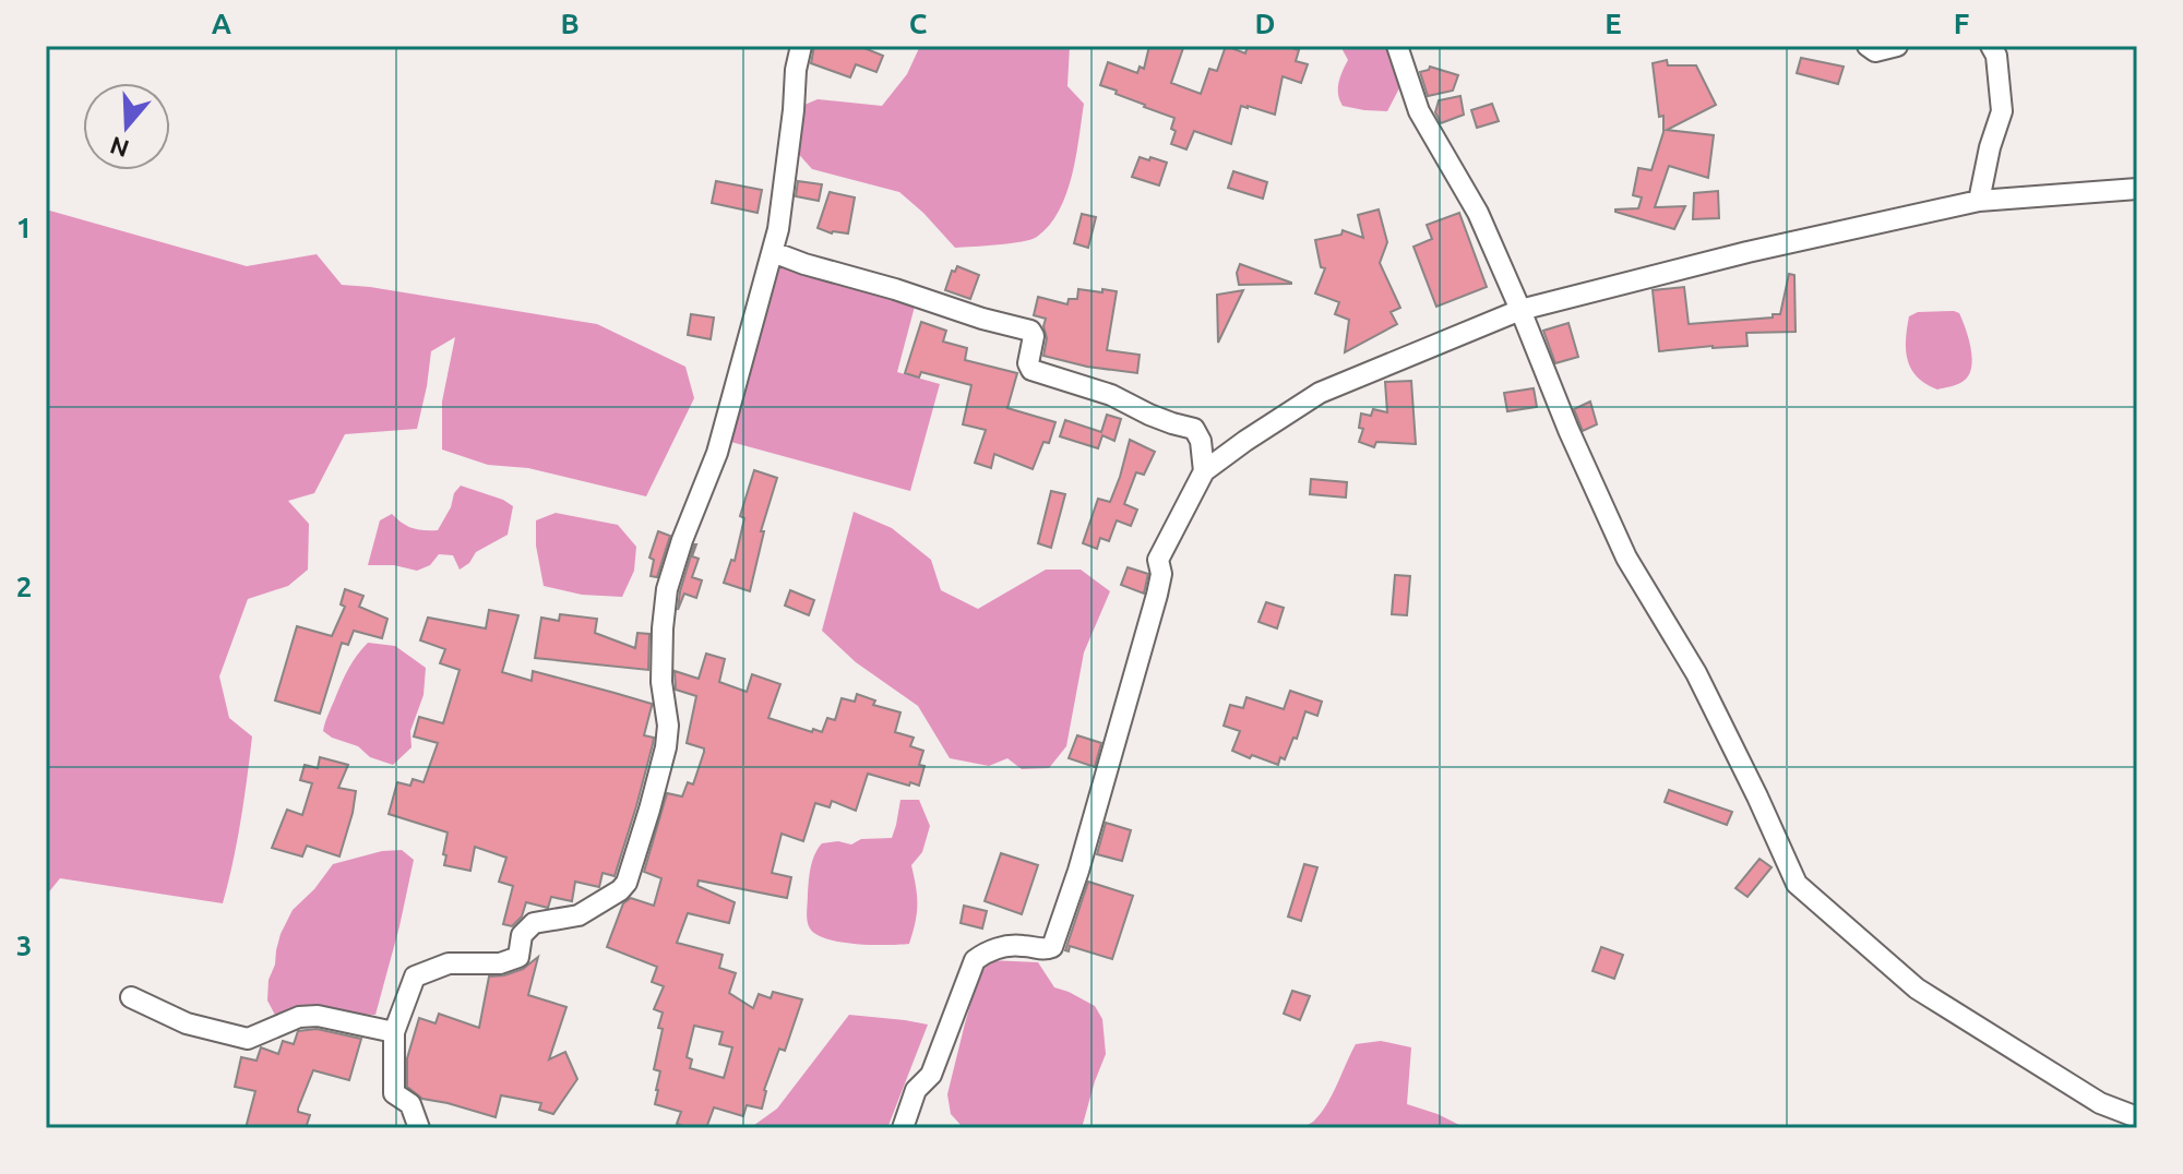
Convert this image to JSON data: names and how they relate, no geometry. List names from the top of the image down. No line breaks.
{"north":"bottom","grid":{"columns":["A","B","C","D","E","F"],"rows":["1","2","3"]}}
